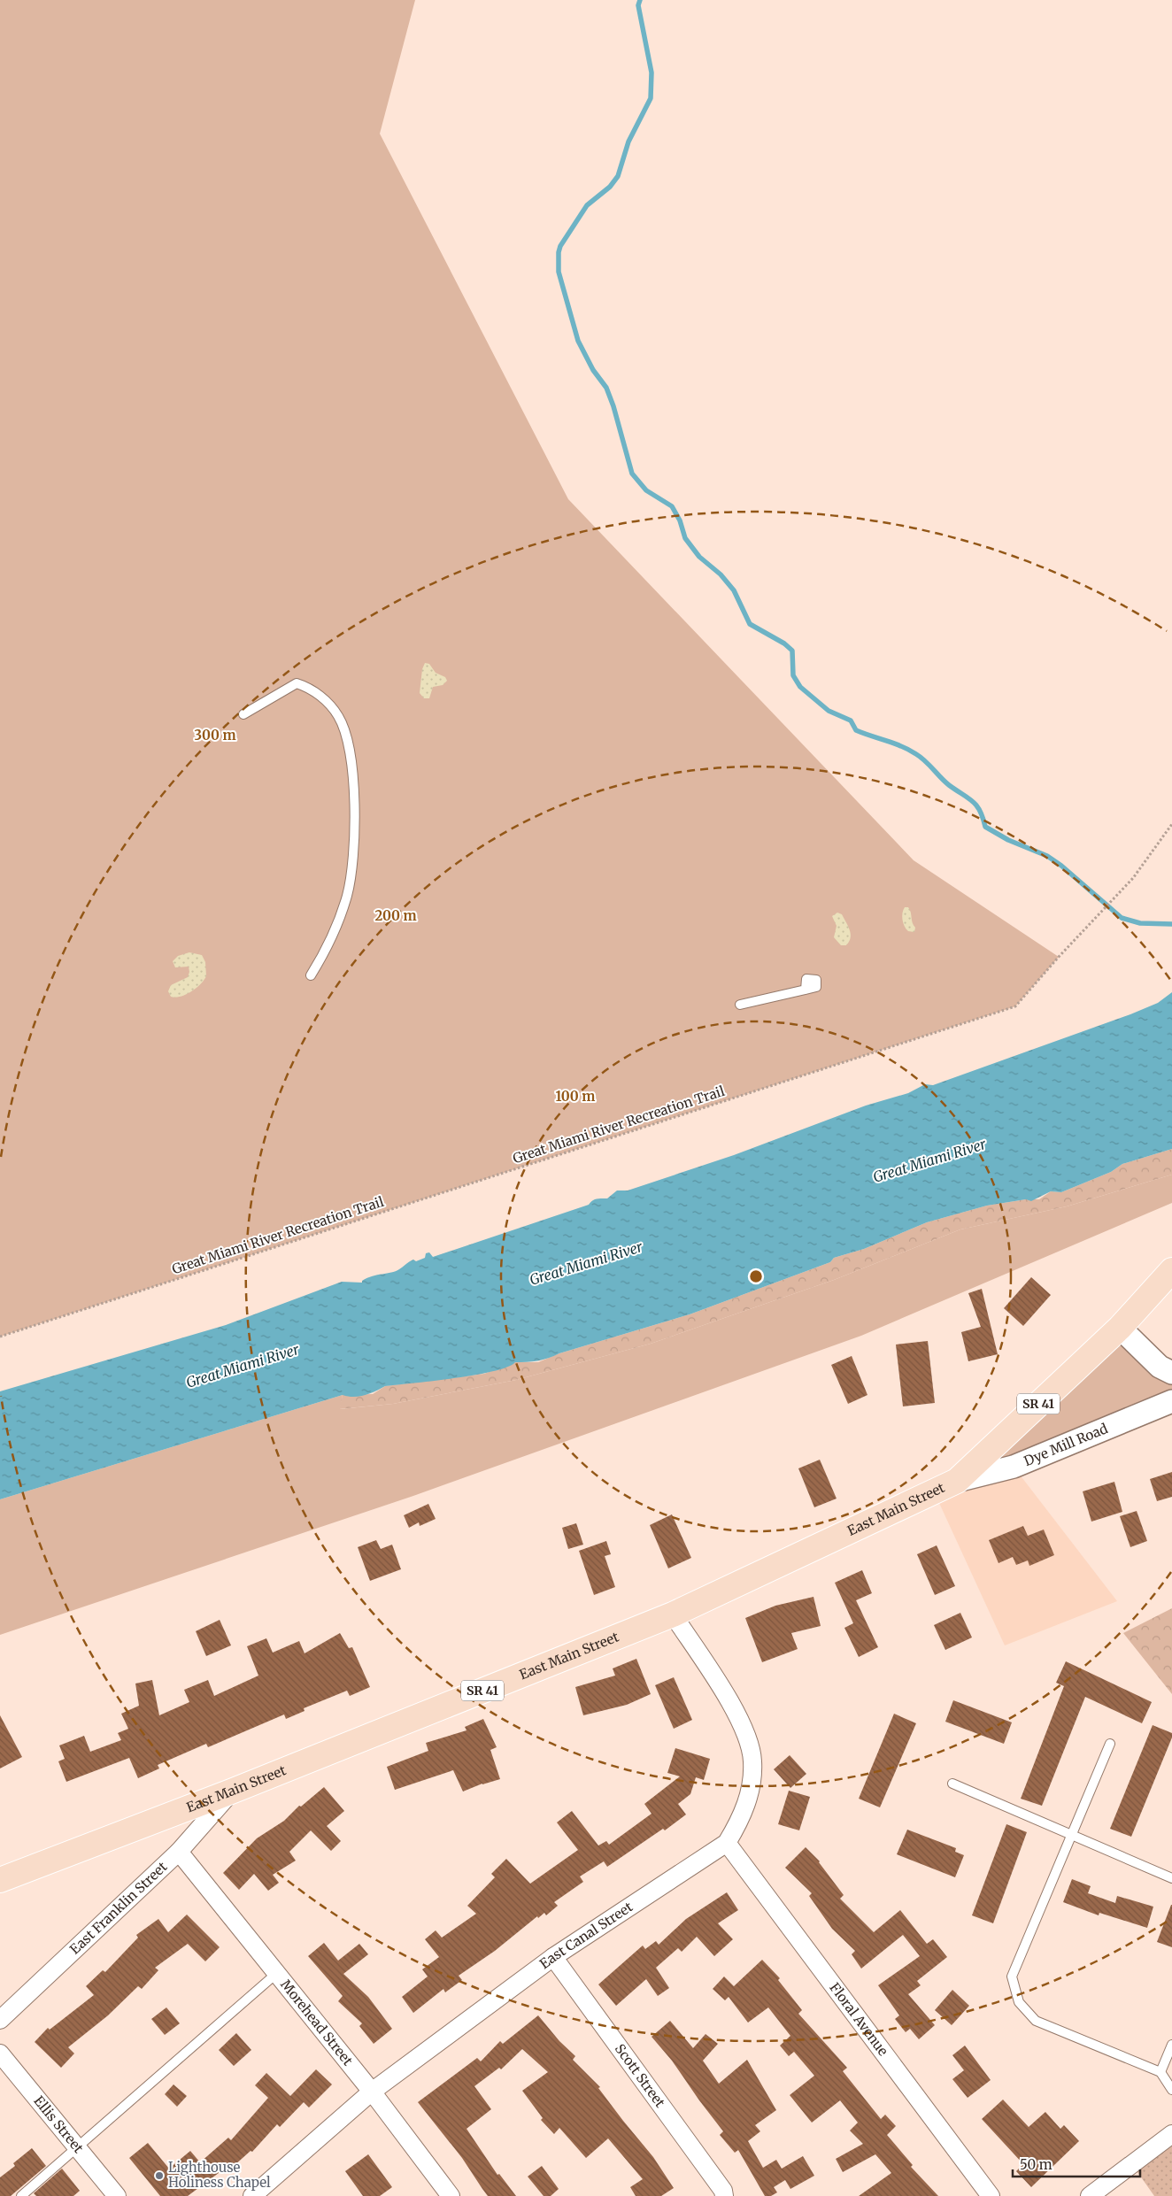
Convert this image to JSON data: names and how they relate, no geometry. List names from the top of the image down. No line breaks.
{"streets":{"main road":["SR 41","East Main Street"],"street":["Dye Mill Road","East Franklin Street","East Canal Street","Floral Avenue","Morehead Street","Scott Street","Ellis Street"],"path":["Great Miami River Recreation Trail"]},"crossings":[["SR 41","Dye Mill Road"],["SR 41","East Main Street"],["Dye Mill Road","East Main Street"],["East Main Street","East Franklin Street"],["East Main Street","East Canal Street"],["East Franklin Street","Morehead Street"],["East Canal Street","Floral Avenue"],["East Canal Street","Morehead Street"],["East Canal Street","Scott Street"]],"water":["Great Miami River"],"places":["Lighthouse Holiness Chapel"],"scale_bar":"50 m","rings":["300 m","200 m","100 m"]}
